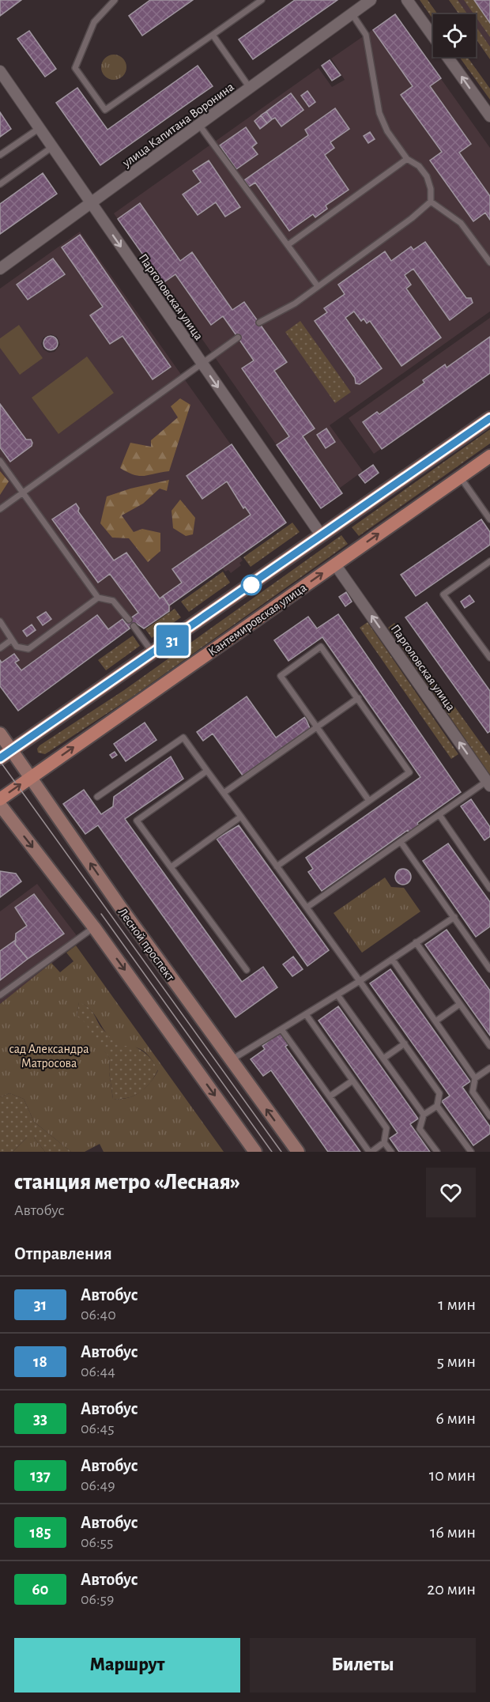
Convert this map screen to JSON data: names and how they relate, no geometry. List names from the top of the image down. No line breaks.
{"streets":{"main road":["Кантемировская улица","Лесной проспект"],"street":["улица Капитана Воронина","Парголовская улица"]},"crossings":[["улица Капитана Воронина","Парголовская улица"],["Парголовская улица","Кантемировская улица"],["Кантемировская улица","Лесной проспект"]],"parks":["cад Александра Матросова"],"lines":["bus line 31"],"page":{"on_map":"31","heading":[["станция метро «Лесная»","Автобус"],"Отправления"],"list":[{"mark":"31","name":"Автобус","note":"06:40","value":"1 мин"},{"mark":"18","name":"Автобус","note":"06:44","value":"5 мин"},{"mark":"33","name":"Автобус","note":"06:45","value":"6 мин"},{"mark":"137","name":"Автобус","note":"06:49","value":"10 мин"},{"mark":"185","name":"Автобус","note":"06:55","value":"16 мин"},{"mark":"60","name":"Автобус","note":"06:59","value":"20 мин"}],"buttons":["Маршрут","Билеты"]}}
